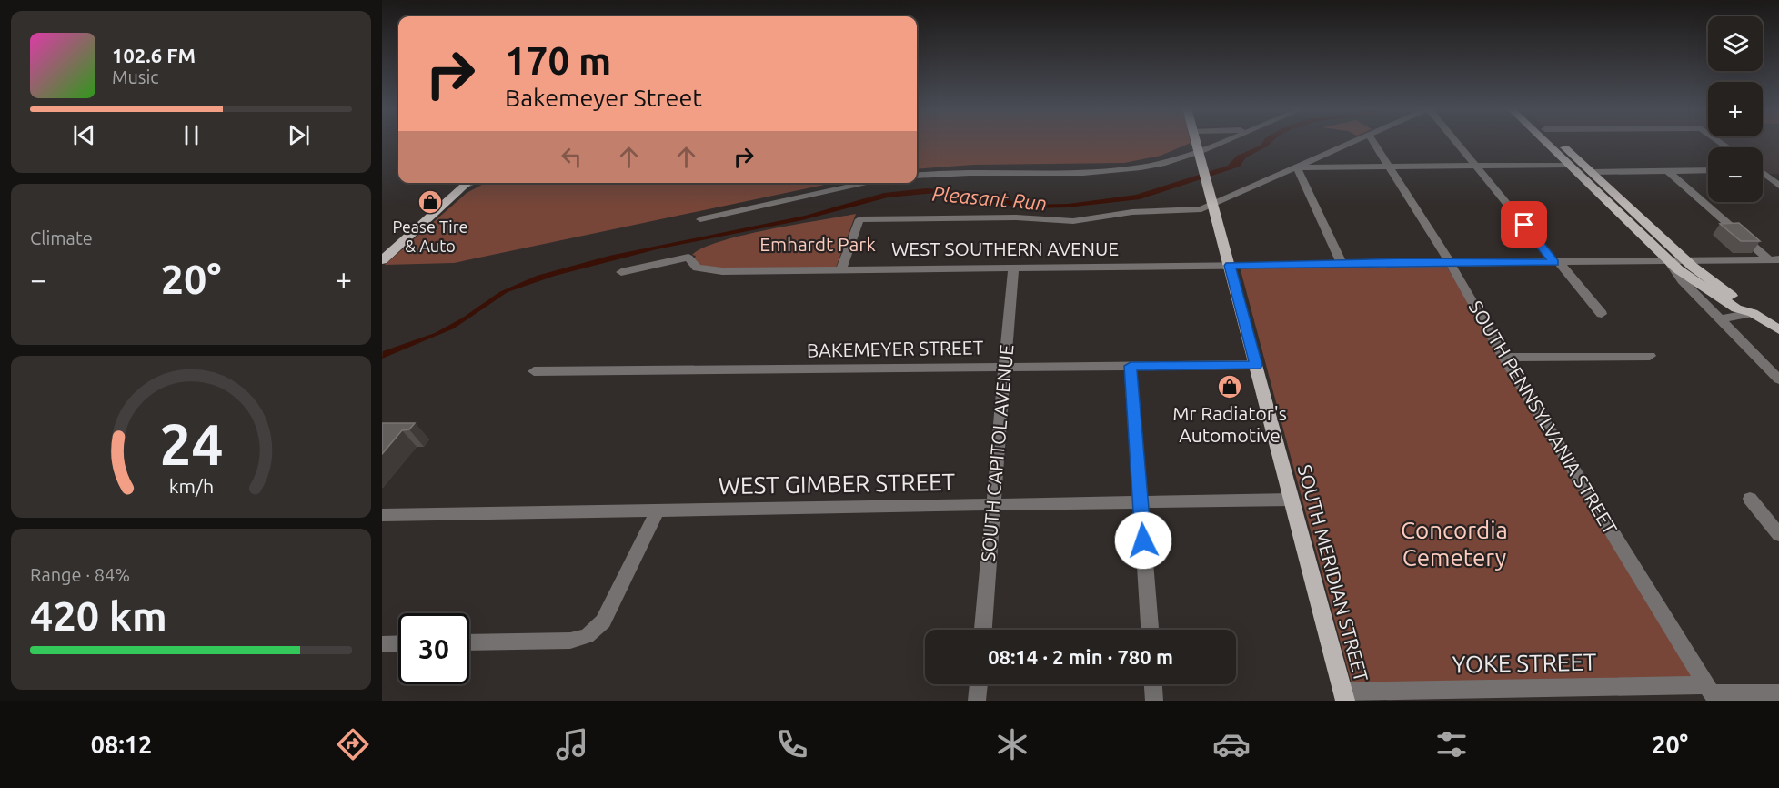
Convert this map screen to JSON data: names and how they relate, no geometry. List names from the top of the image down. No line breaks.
{"streets":{"main road":["SOUTH MERIDIAN STREET"],"street":["WEST SOUTHERN AVENUE","BAKEMEYER STREET","SOUTH PENNSYLVANIA STREET","SOUTH CAPITOL AVENUE","WEST GIMBER STREET","YOKE STREET"]},"crossings":[["WEST SOUTHERN AVENUE","SOUTH PENNSYLVANIA STREET"],["WEST SOUTHERN AVENUE","SOUTH CAPITOL AVENUE"],["WEST SOUTHERN AVENUE","SOUTH MERIDIAN STREET"],["BAKEMEYER STREET","SOUTH CAPITOL AVENUE"],["BAKEMEYER STREET","SOUTH MERIDIAN STREET"],["SOUTH PENNSYLVANIA STREET","YOKE STREET"],["SOUTH CAPITOL AVENUE","WEST GIMBER STREET"],["WEST GIMBER STREET","SOUTH MERIDIAN STREET"],["SOUTH MERIDIAN STREET","YOKE STREET"]],"water":["Pleasant Run"],"parks":["Emhardt Park","Concordia Cemetery"],"places":{"shop":["Pease Tire & Auto","Mr Radiator's Automotive"]},"page":{"map_buttons":["+","−"],"turn":["170 m","Bakemeyer Street"],"song":["102.6 FM","Music"],"tile":["Climate",["Range · 84%","420 km"]],"heat":["−","20°","+"],"limit":"30","trip":"08:14 · 2 min · 780 m","tabs":["08:12","20°"],"gauge":["24","km/h"]}}
